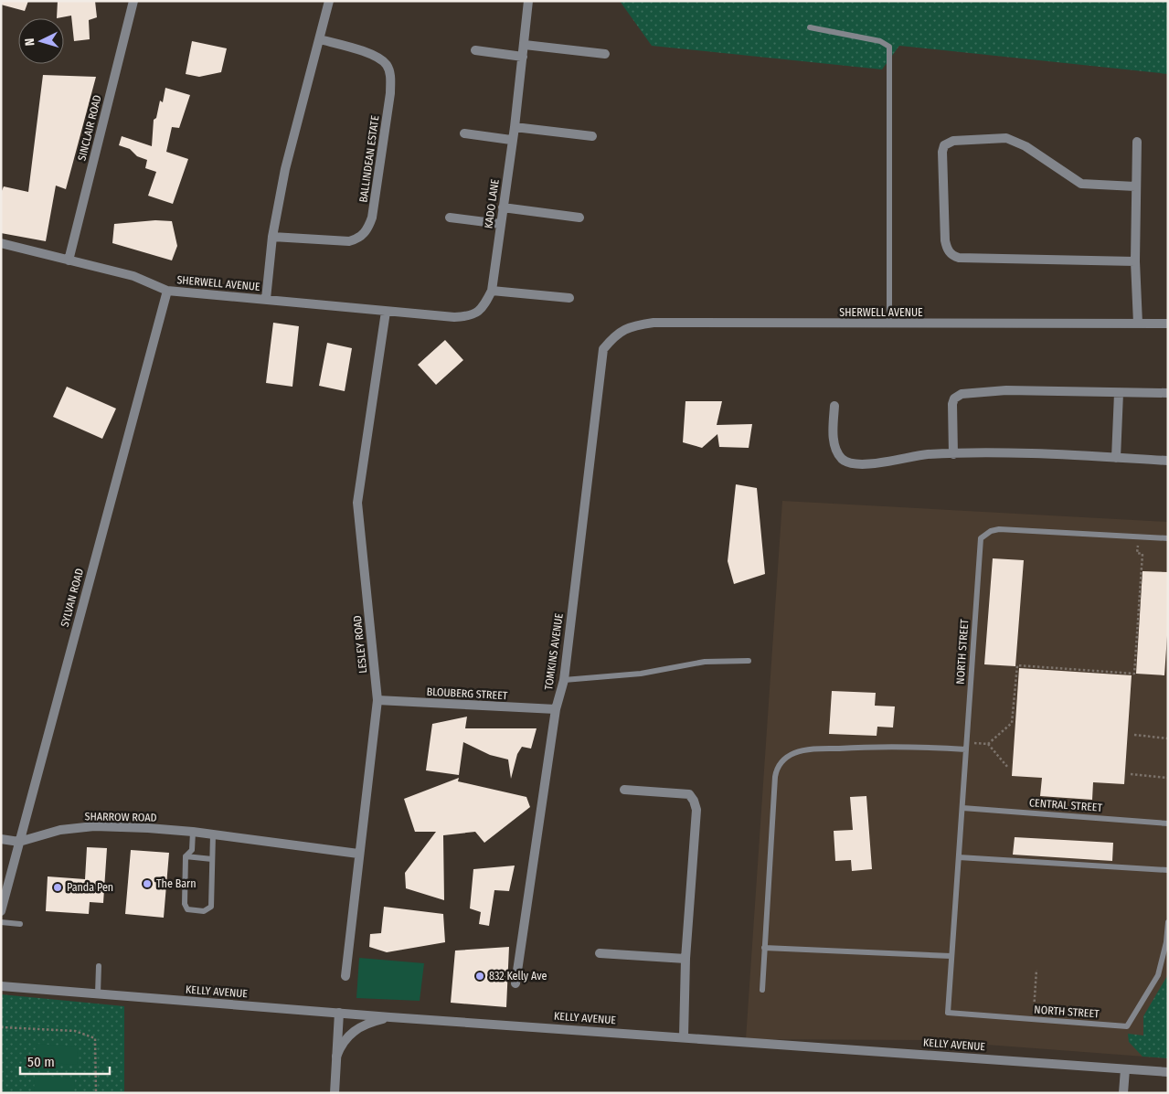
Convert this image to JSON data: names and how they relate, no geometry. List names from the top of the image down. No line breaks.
{"streets":{"street":["SINCLAIR ROAD","BALLINDEAN ESTATE","KADO LANE","SHERWELL AVENUE","SYLVAN ROAD","LESLEY ROAD","TOMKINS AVENUE","BLOUBERG STREET","SHARROW ROAD","KELLY AVENUE"],"lane":["NORTH STREET","CENTRAL STREET"]},"crossings":[["SINCLAIR ROAD","SHERWELL AVENUE"],["KADO LANE","SHERWELL AVENUE"],["KADO LANE","LESLEY ROAD"],["SHERWELL AVENUE","SYLVAN ROAD"],["SHERWELL AVENUE","LESLEY ROAD"],["SHERWELL AVENUE","TOMKINS AVENUE"],["SYLVAN ROAD","SHARROW ROAD"],["LESLEY ROAD","BLOUBERG STREET"],["LESLEY ROAD","SHARROW ROAD"],["TOMKINS AVENUE","BLOUBERG STREET"],["NORTH STREET","CENTRAL STREET"]],"places":["The Barn","Panda Pen","832 Kelly Ave"],"scale_bar":"50 m","north":"left"}
